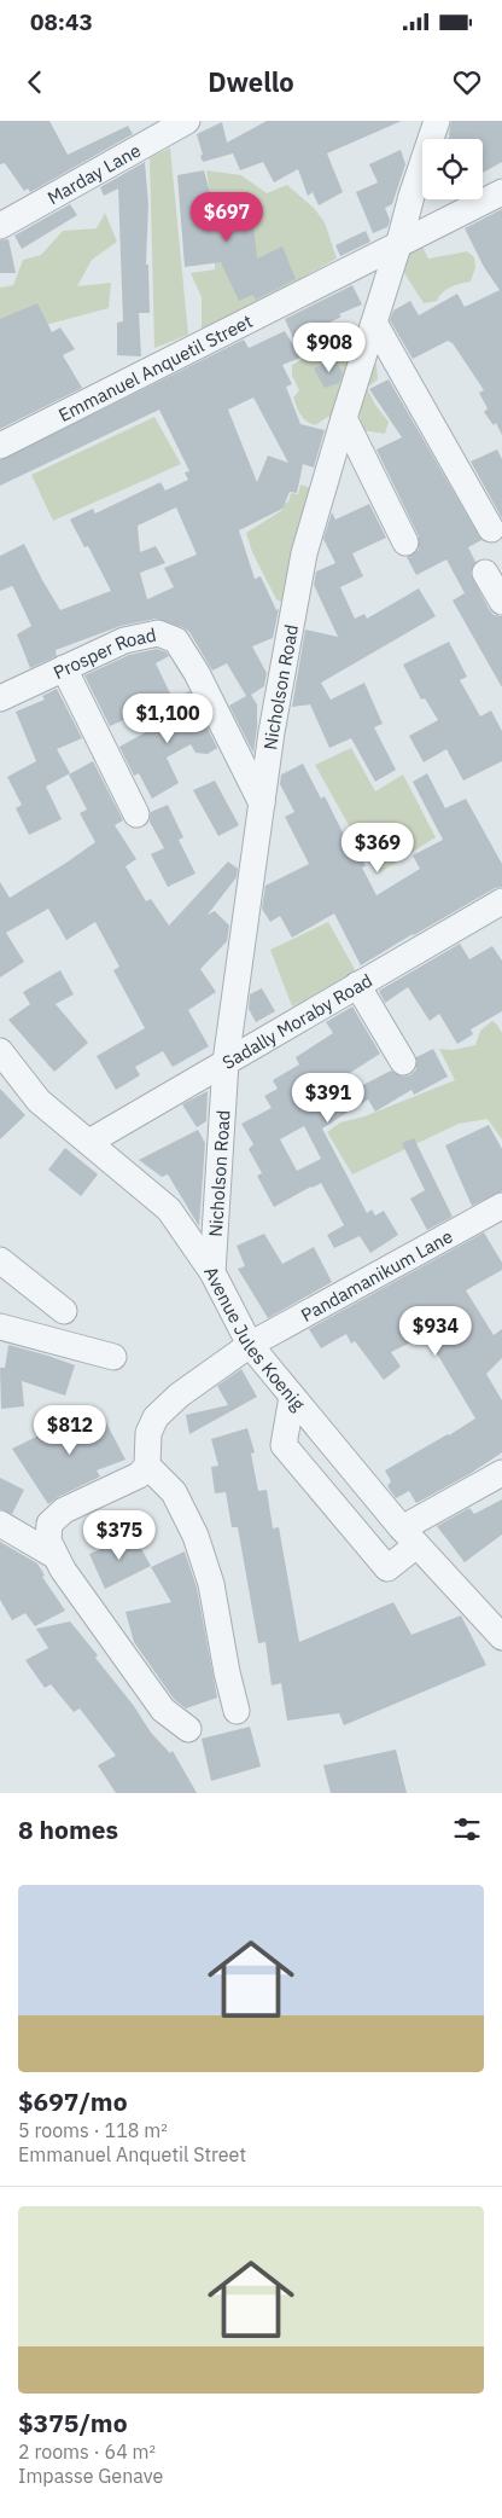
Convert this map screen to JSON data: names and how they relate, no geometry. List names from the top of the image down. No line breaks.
{"streets":{"street":["Marday Lane","Emmanuel Anquetil Street","Prosper Road","Nicholson Road","Sadally Moraby Road","Pandamanikum Lane","Avenue Jules Koenig"]},"crossings":[["Emmanuel Anquetil Street","Nicholson Road"],["Prosper Road","Nicholson Road"],["Nicholson Road","Sadally Moraby Road"],["Nicholson Road","Avenue Jules Koenig"],["Sadally Moraby Road","Avenue Jules Koenig"],["Pandamanikum Lane","Avenue Jules Koenig"]],"page":{"status":"08:43","header":"Dwello","price":["$697","$908","$1,100","$369","$391","$934","$812","$375"],"heading":"8 homes","list":[{"name":"$697/mo","note":"5 rooms · 118 m² · Emmanuel Anquetil Street"},{"name":"$375/mo","note":"2 rooms · 64 m² · Impasse Genave"}]}}
